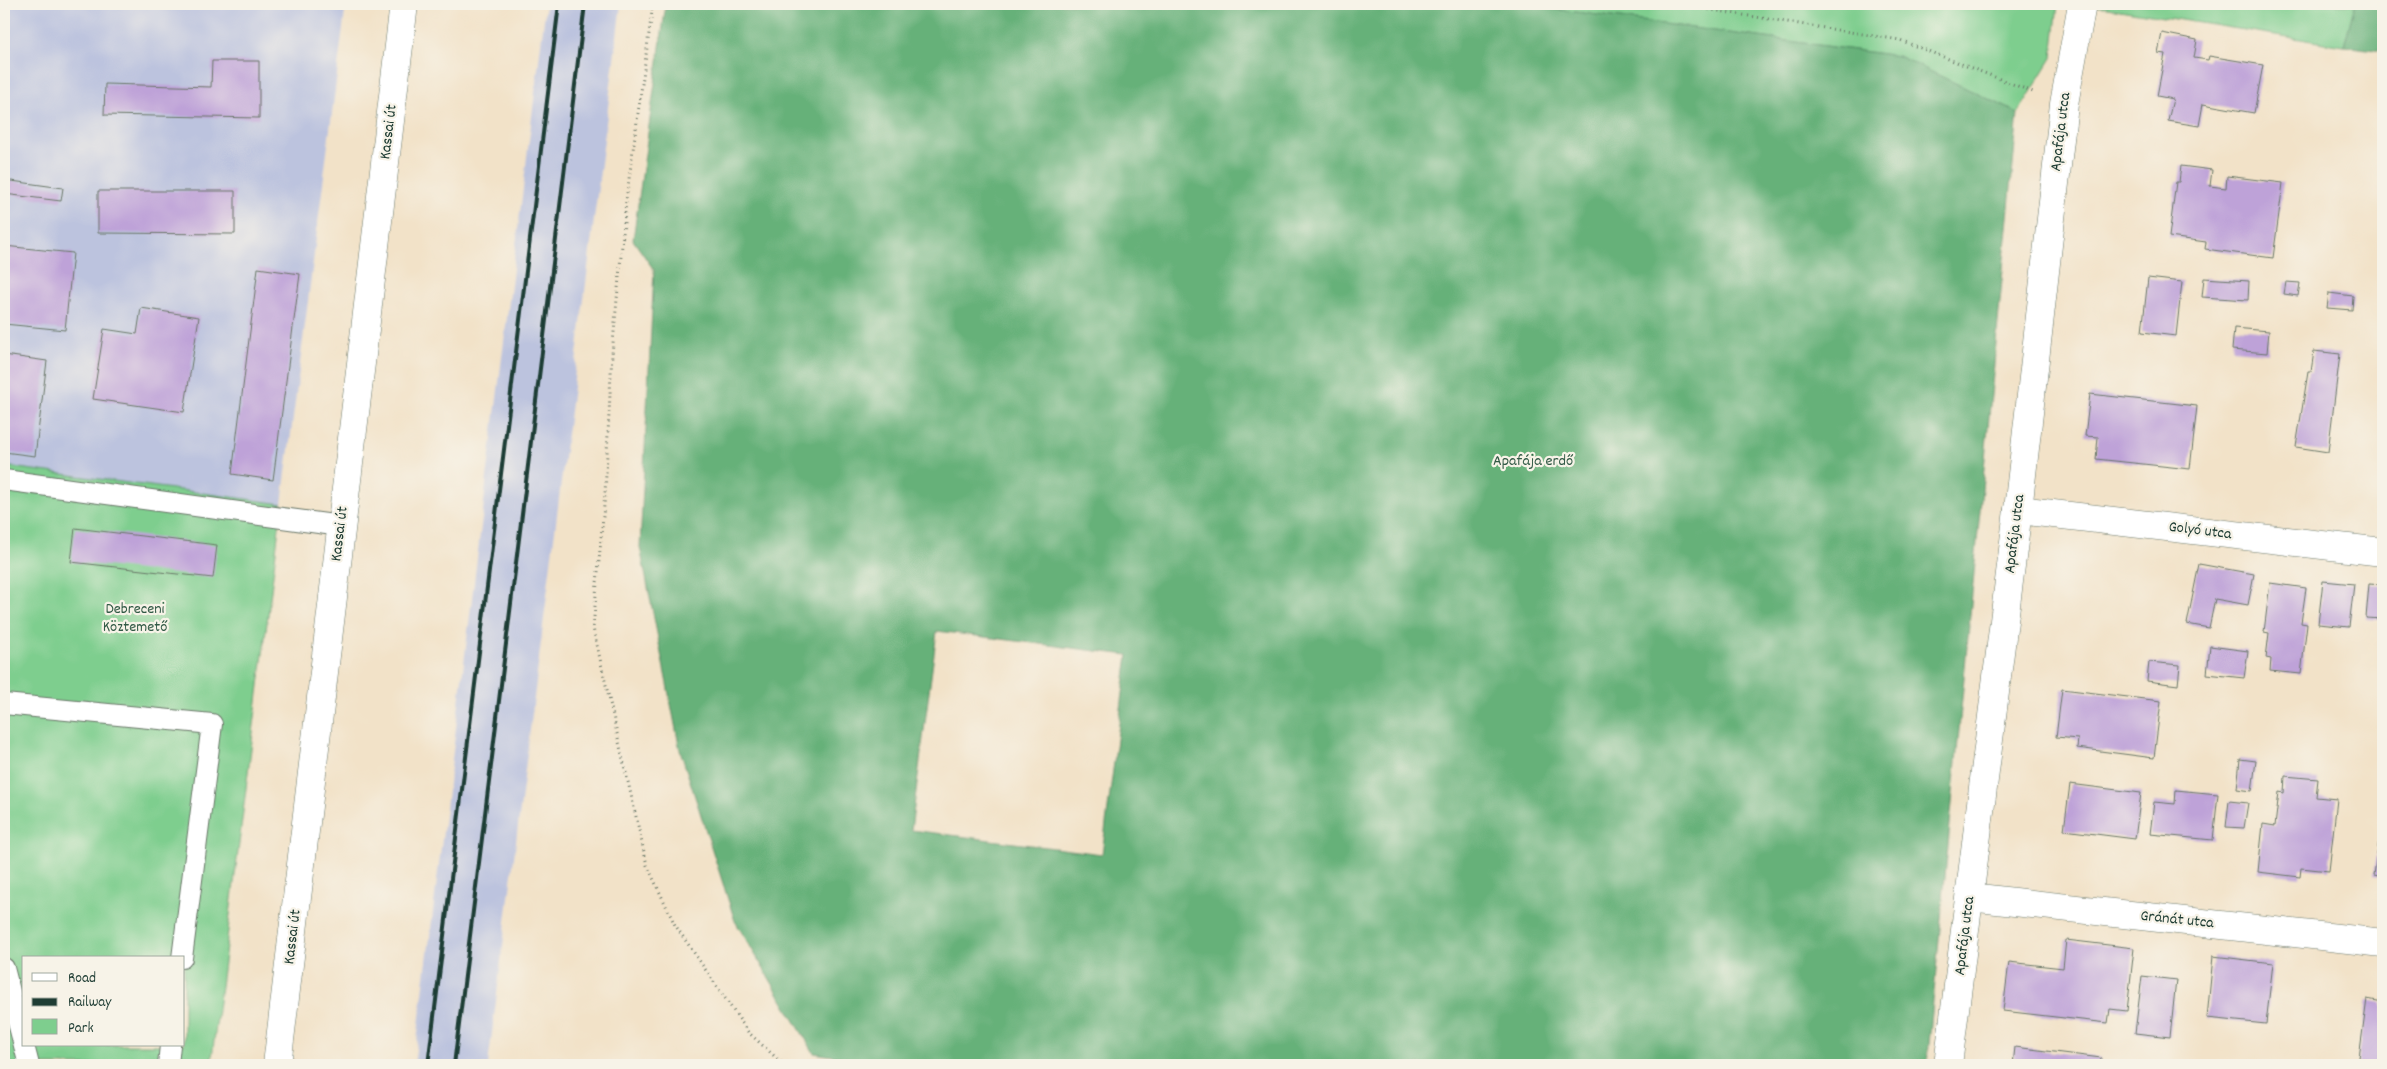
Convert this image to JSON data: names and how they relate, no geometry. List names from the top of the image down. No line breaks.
{"streets":{"street":["Kassai út","Apafája utca","Golyó utca","Gránát utca"]},"crossings":[["Apafája utca","Golyó utca"],["Apafája utca","Gránát utca"]],"parks":["Apafája erdő","Debreceni Köztemető"],"legend":["Road","Railway","Park"]}
